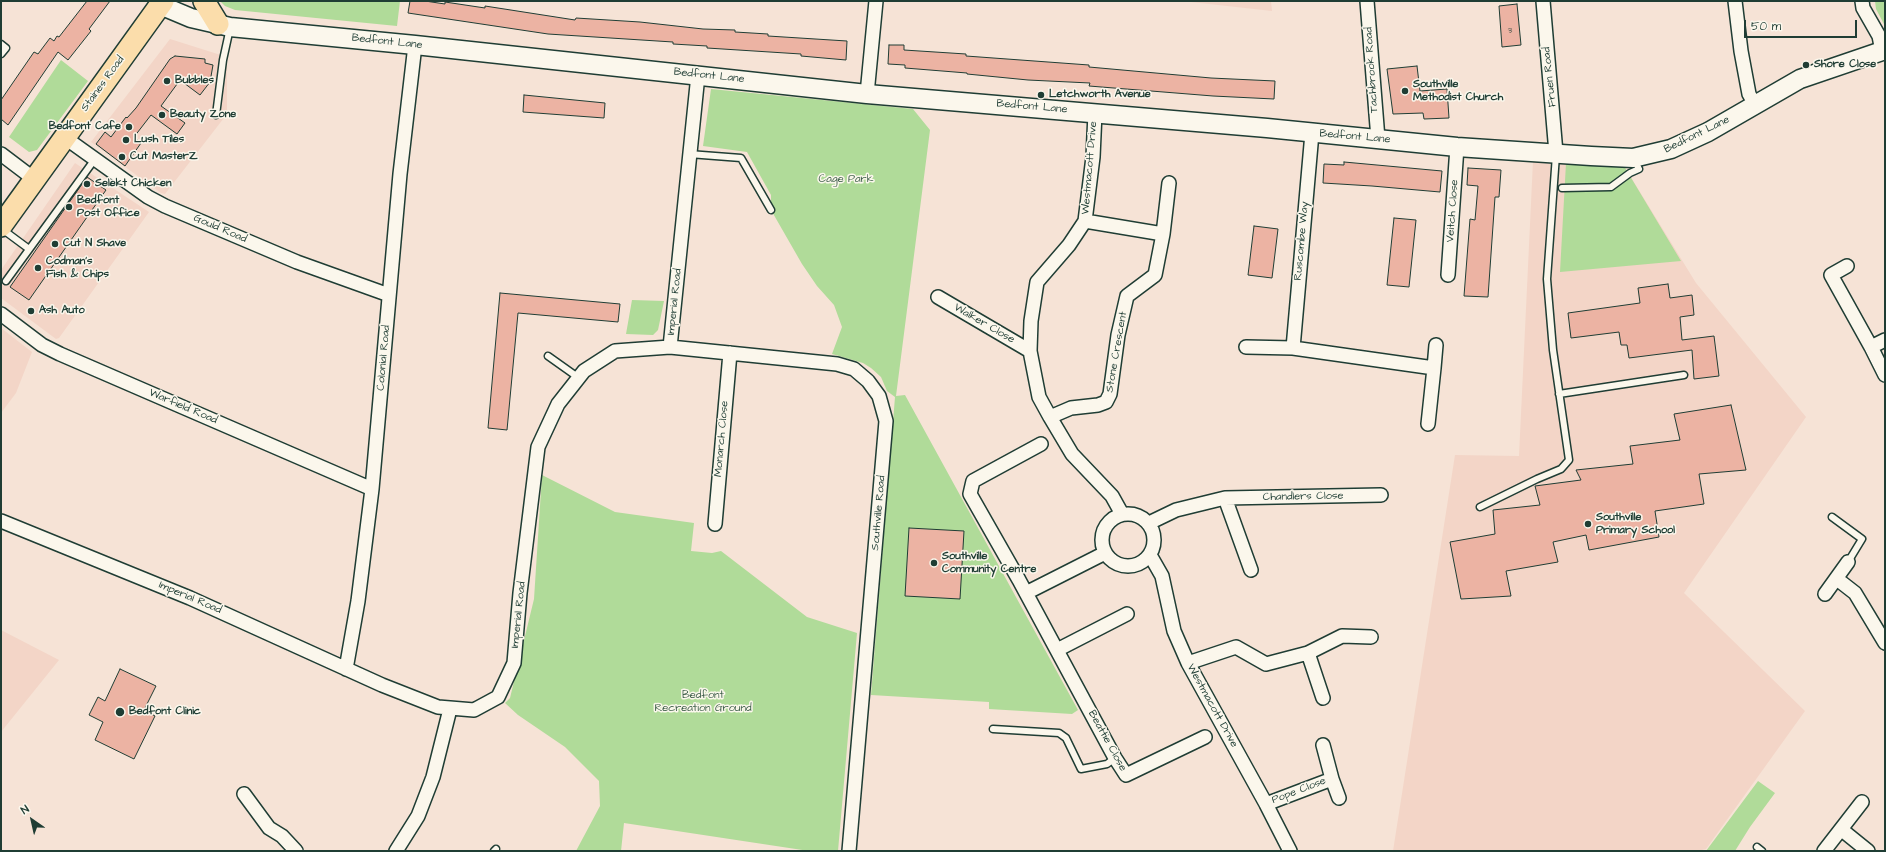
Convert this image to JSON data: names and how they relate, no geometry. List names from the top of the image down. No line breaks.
{"streets":{"main road":["Bedfont Lane","Staines Road"],"street":["Tachbrook Road","Fruen Road","Westmacott Drive","Veitch Close","Gould Road","Ruscombe Way","Imperial Road","Walker Close","Stone Crescent","Colonial Road","Warfield Road","Monarch Close","Chandlers Close","Southville Road","Beattie Close","Pope Close"]},"crossings":[["Bedfont Lane","Tachbrook Road"],["Bedfont Lane","Fruen Road"],["Bedfont Lane","Staines Road"],["Bedfont Lane","Westmacott Drive"],["Bedfont Lane","Veitch Close"],["Bedfont Lane","Ruscombe Way"],["Bedfont Lane","Imperial Road"],["Bedfont Lane","Colonial Road"],["Staines Road","Gould Road"],["Westmacott Drive","Walker Close"],["Westmacott Drive","Stone Crescent"],["Westmacott Drive","Chandlers Close"],["Westmacott Drive","Pope Close"],["Gould Road","Colonial Road"],["Imperial Road","Colonial Road"],["Imperial Road","Southville Road"],["Colonial Road","Warfield Road"],["Monarch Close","Southville Road"]],"parks":["Cage Park","Bedfont Recreation Ground"],"places":["Shore Close","Bubbles","Southville Methodist Church","Letchworth Avenue","Beauty Zone","Bedfont Cafe","Lush Tiles","Cut MasterZ","Selekt Chicken","Bedfont Post Office","Cut N Shave","Codman's Fish & Chips","Ash Auto","Southville Primary School","Southville Community Centre","Bedfont Clinic"],"house_numbers":["3"],"scale_bar":"50 m","north":"top left"}
